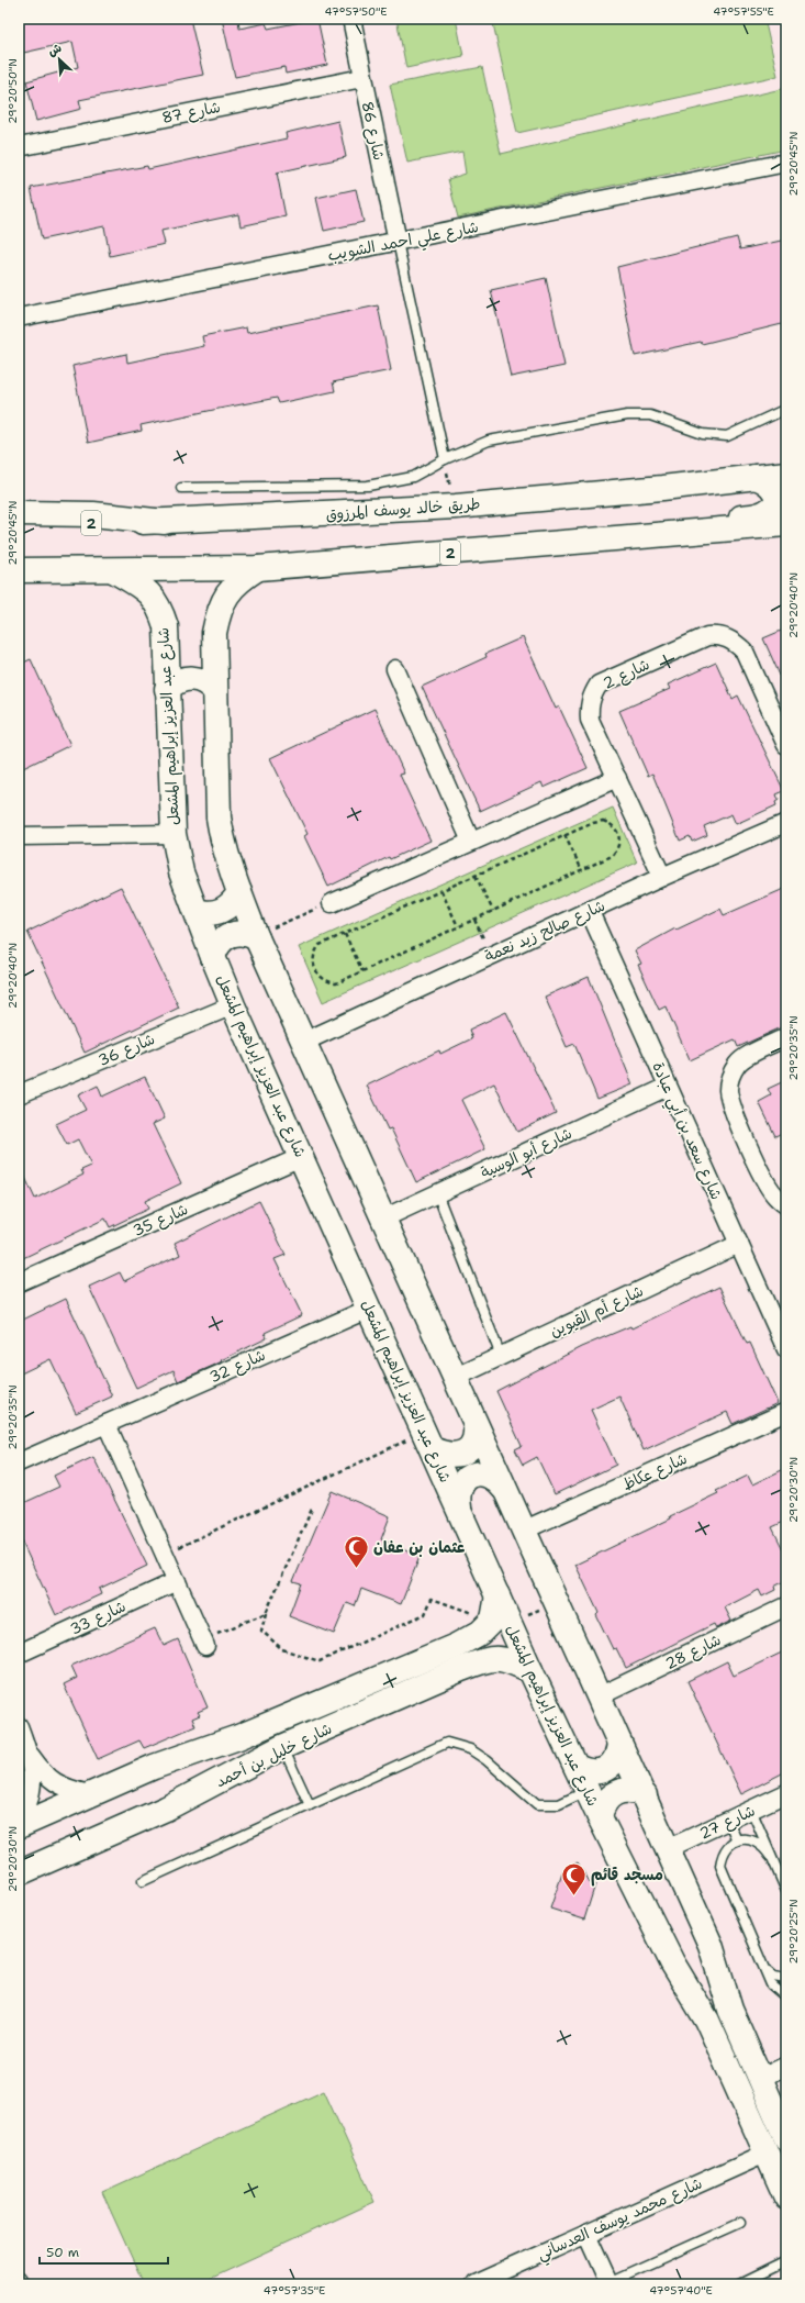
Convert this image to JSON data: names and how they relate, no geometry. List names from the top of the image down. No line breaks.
{"streets":{"main road":["طريق خالد يوسف المرزوق","2","شارع عبد العزيز إبراهيم المشعل","شارع خليل بن أحمد"],"street":["شارع 87","شارع 86","شارع علي احمد الشويب","شارع 2","شارع صالح زيد نعمة","شارع 36","شارع سعد بن أبي عبادة","شارع أبو الوسية","شارع 35","شارع أم القيوين","شارع 32","شارع عكاظ","شارع 33","شارع 28","شارع 27","شارع محمد يوسف العدساني"]},"crossings":[["شارع 87","شارع 86"],["شارع 86","شارع علي احمد الشويب"],["2","شارع عبد العزيز إبراهيم المشعل"],["شارع 2","شارع صالح زيد نعمة"],["شارع عبد العزيز إبراهيم المشعل","شارع 36"],["شارع عبد العزيز إبراهيم المشعل","شارع 35"],["شارع عبد العزيز إبراهيم المشعل","شارع 32"],["شارع عبد العزيز إبراهيم المشعل","شارع خليل بن أحمد"],["شارع عبد العزيز إبراهيم المشعل","شارع محمد يوسف العدساني"],["شارع صالح زيد نعمة","شارع سعد بن أبي عبادة"],["شارع سعد بن أبي عبادة","شارع أبو الوسية"],["شارع سعد بن أبي عبادة","شارع أم القيوين"]],"places":{"mosque":["عثمان بن عفان","مسجد قائم"]},"scale_bar":"50 m","north":"top left","coordinates":["47°57'50\"E","47°57'55\"E","29°20'50\"N","29°20'45\"N","29°20'40\"N","29°20'35\"N","29°20'30\"N","29°20'25\"N","47°57'35\"E","47°57'40\"E"]}
